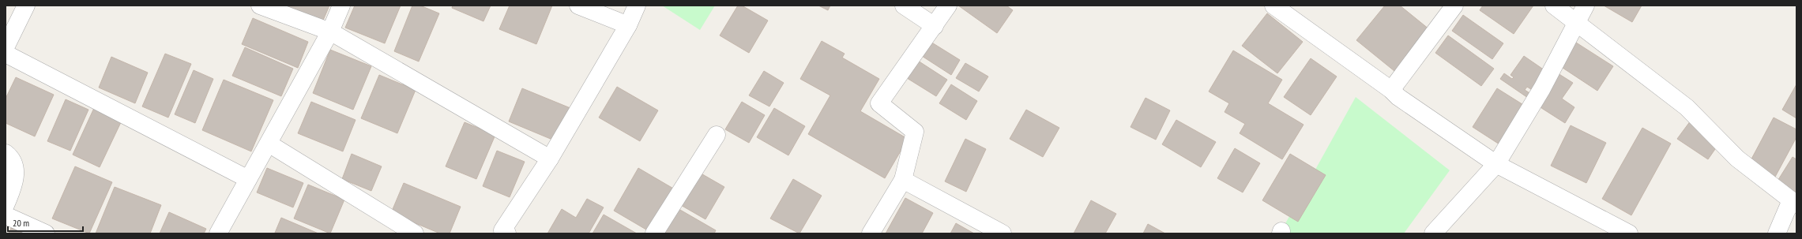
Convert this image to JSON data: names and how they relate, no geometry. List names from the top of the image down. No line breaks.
{"scale_bar":"20 m"}
